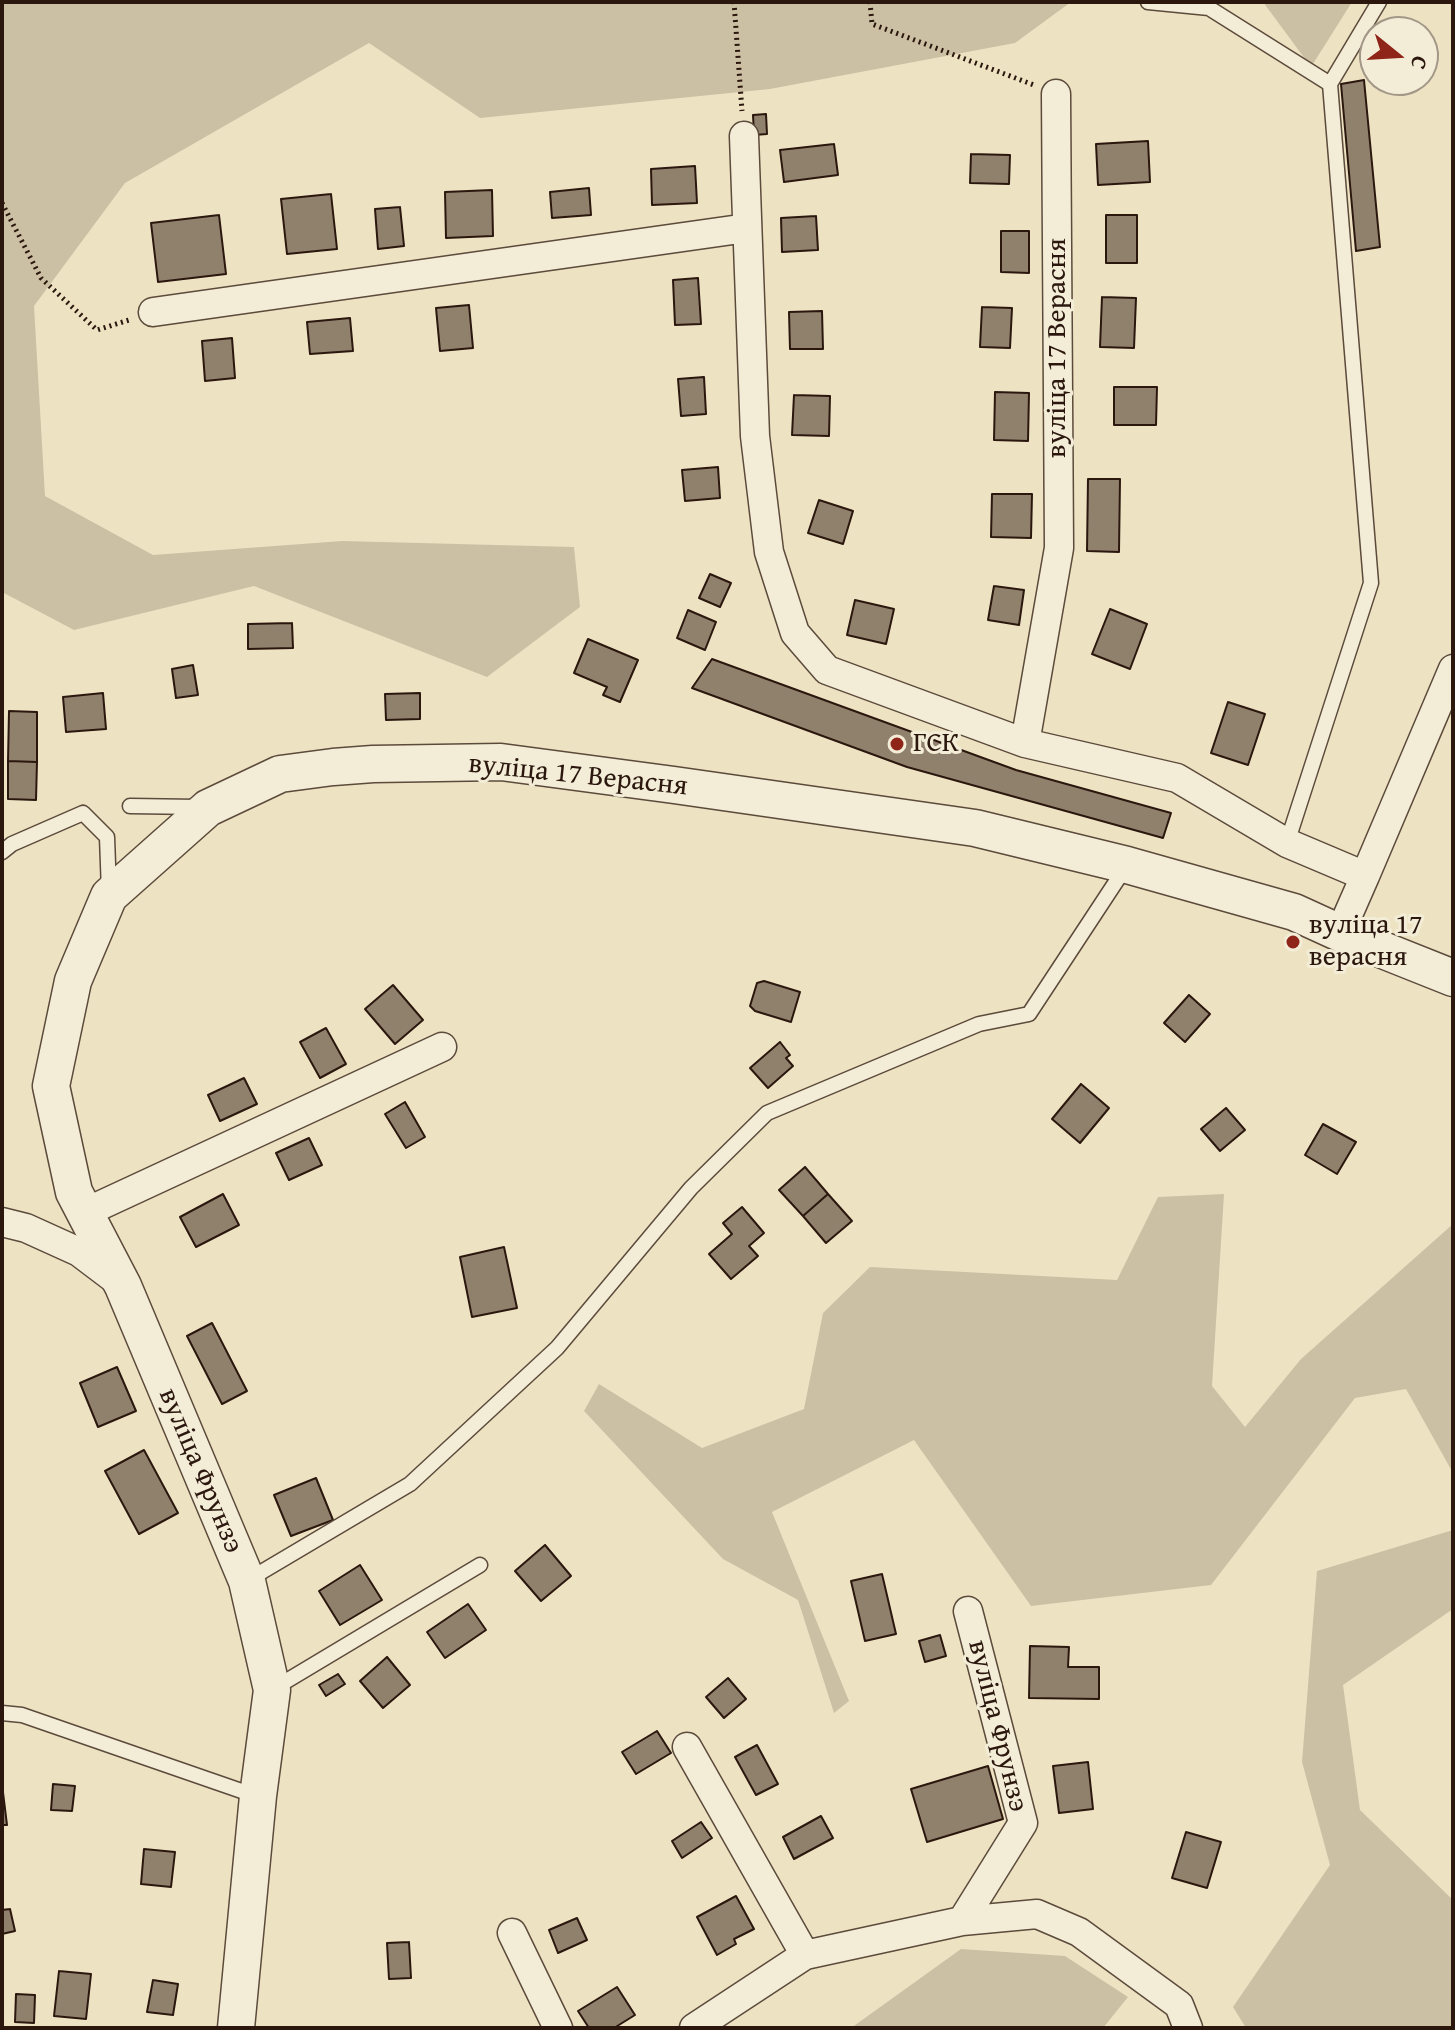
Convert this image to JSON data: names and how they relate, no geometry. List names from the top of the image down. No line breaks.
{"streets":{"street":["вуліца 17 Верасня","вуліца Фрунзэ"]},"crossings":[["вуліца 17 Верасня","вуліца Фрунзэ"]],"places":["ГСК","вуліца 17 верасня"],"north":"right"}
